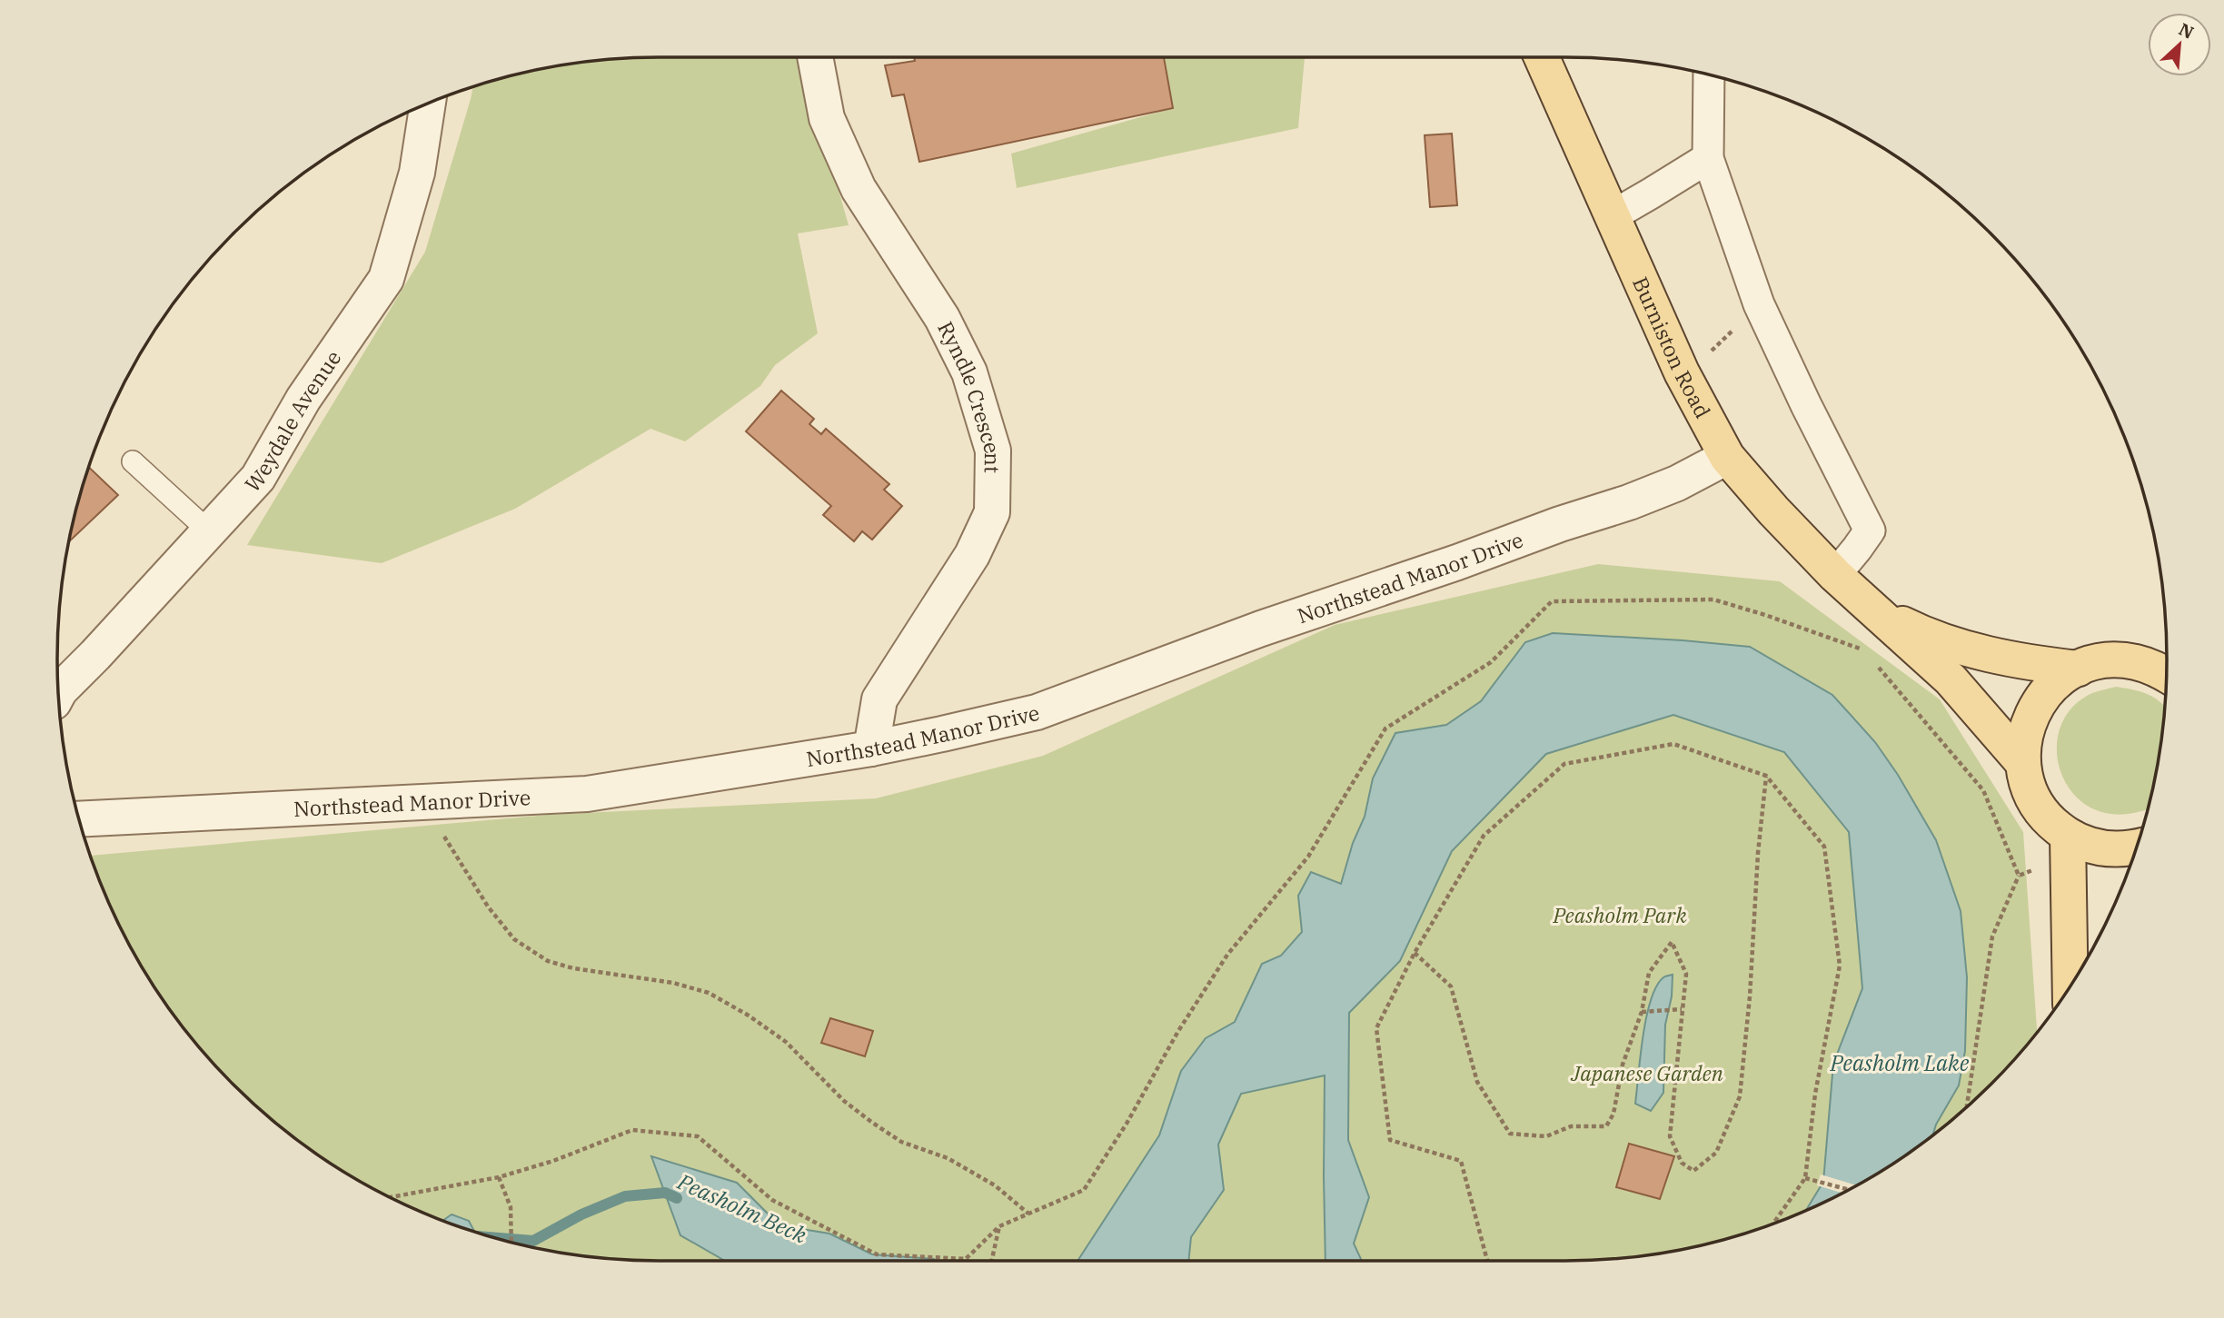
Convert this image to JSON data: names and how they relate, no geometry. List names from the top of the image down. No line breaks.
{"streets":{"main road":["Burniston Road"],"street":["Ryndle Crescent","Weydale Avenue","Northstead Manor Drive"]},"crossings":[["Burniston Road","Northstead Manor Drive"],["Ryndle Crescent","Northstead Manor Drive"]],"water":["Peasholm Lake","Peasholm Beck"],"parks":["Peasholm Park","Japanese Garden"],"north":"top right"}
